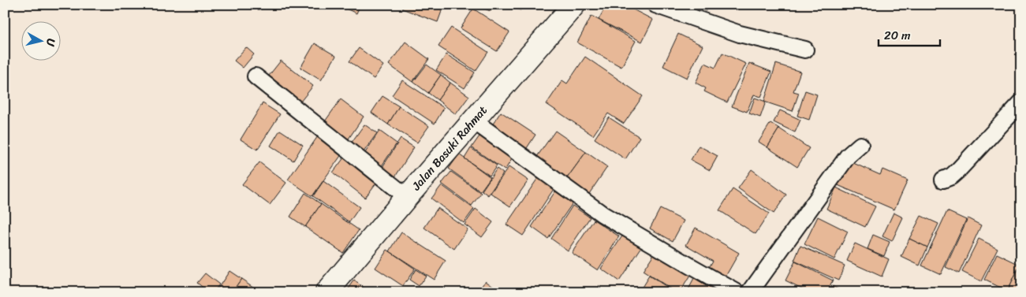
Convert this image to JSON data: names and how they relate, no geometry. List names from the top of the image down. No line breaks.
{"streets":{"main road":["Jalan Basuki Rahmat"]},"scale_bar":"20 m","north":"right"}
